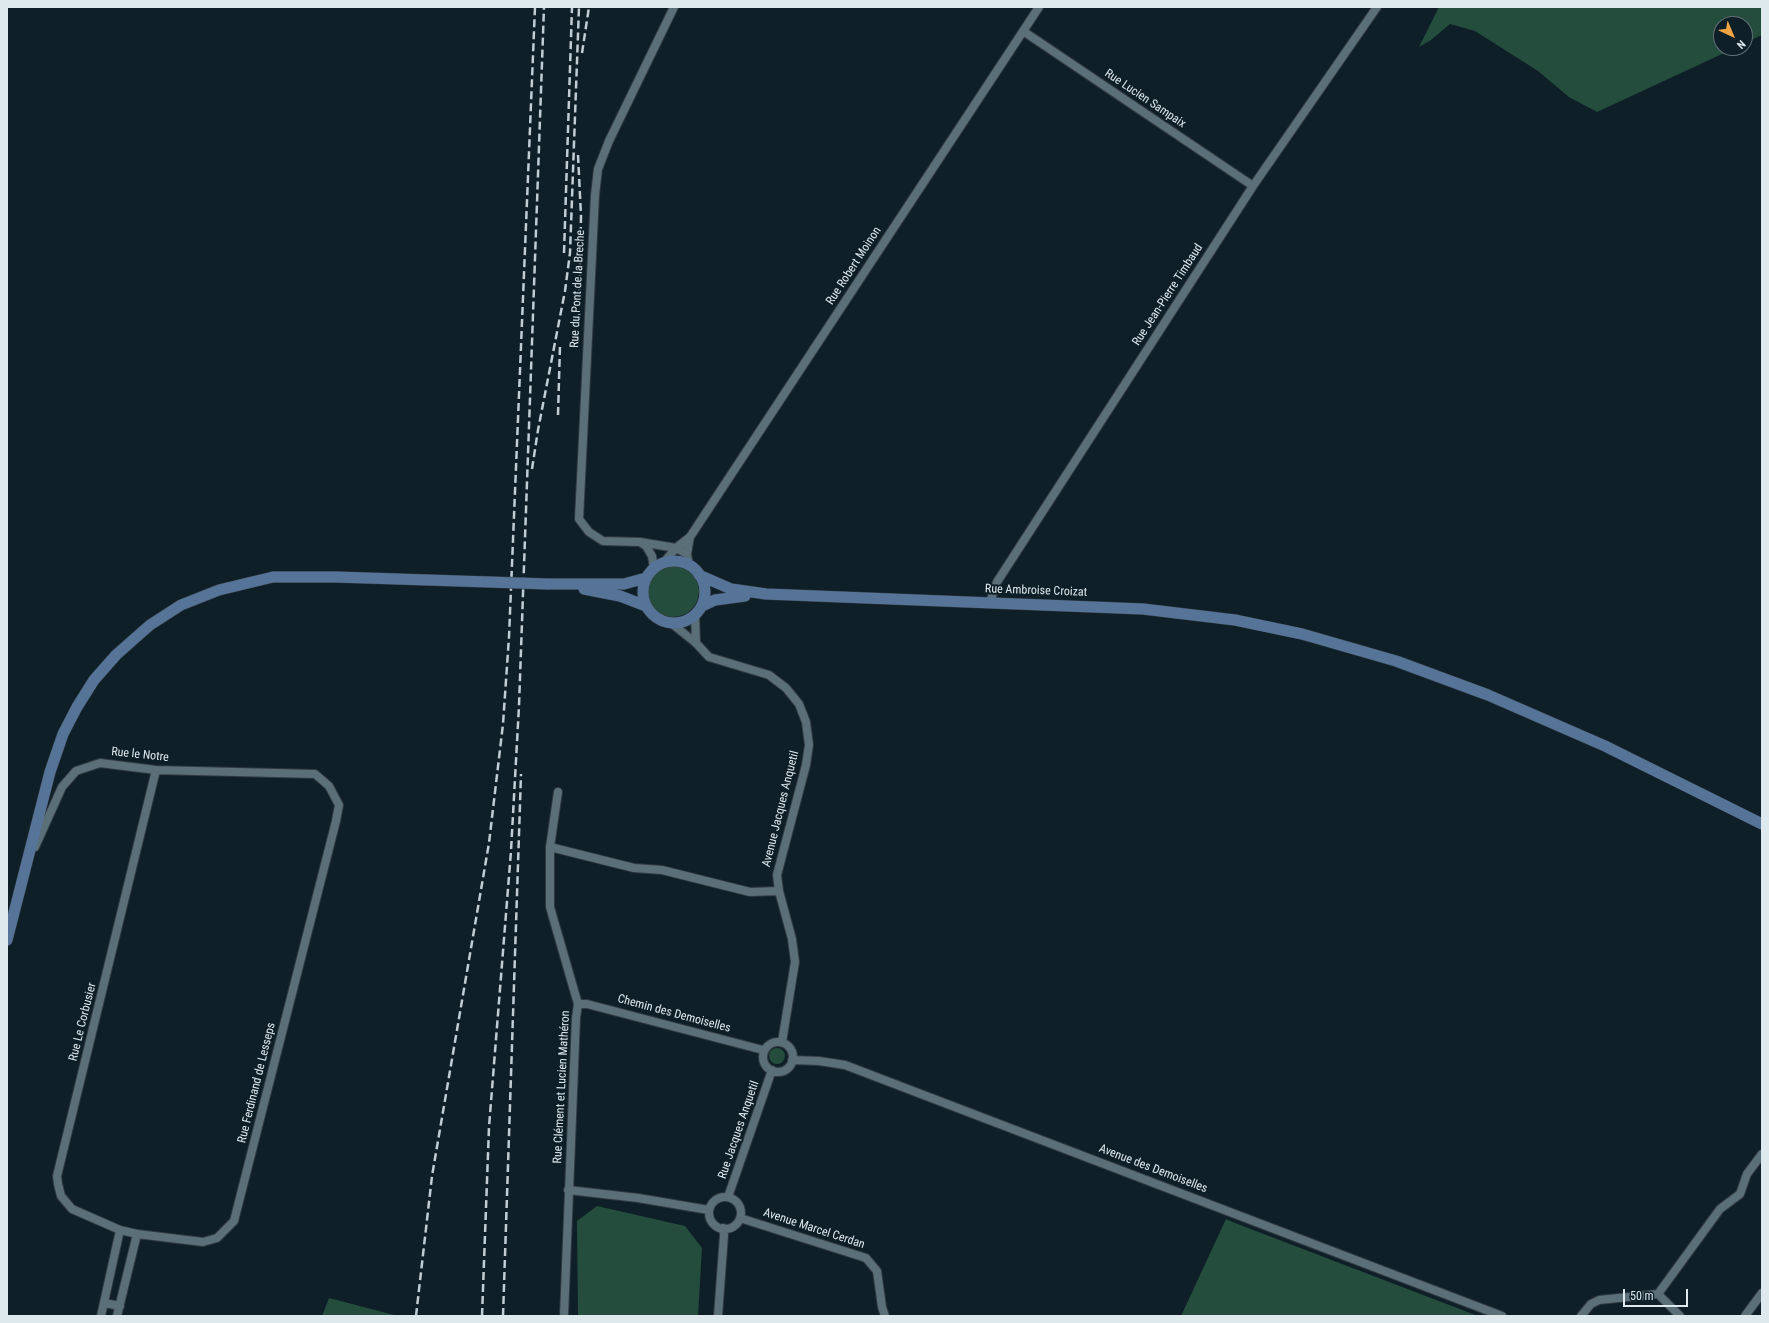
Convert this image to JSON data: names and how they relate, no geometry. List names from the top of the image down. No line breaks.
{"streets":{"main road":["Rue Ambroise Croizat"],"street":["Rue Lucien Sampaix","Rue Robert Moinon","Rue du Pont de la Breche","Rue Jean-Pierre Timbaud","Rue le Notre","Avenue Jacques Anquetil","Chemin des Demoiselles","Rue Le Corbusier","Rue Ferdinand de Lesseps","Rue Clément et Lucien Mathéron","Rue Jacques Anquetil","Avenue des Demoiselles","Avenue Marcel Cerdan"]},"crossings":[["Rue Lucien Sampaix","Rue Robert Moinon"],["Rue Lucien Sampaix","Rue Jean-Pierre Timbaud"],["Rue Robert Moinon","Rue du Pont de la Breche"],["Rue Jean-Pierre Timbaud","Rue Ambroise Croizat"],["Rue le Notre","Rue Le Corbusier"],["Rue le Notre","Rue Ferdinand de Lesseps"],["Avenue Jacques Anquetil","Chemin des Demoiselles"],["Avenue Jacques Anquetil","Rue Jacques Anquetil"],["Avenue Jacques Anquetil","Avenue des Demoiselles"],["Chemin des Demoiselles","Rue Clément et Lucien Mathéron"],["Chemin des Demoiselles","Rue Jacques Anquetil"],["Chemin des Demoiselles","Avenue des Demoiselles"],["Rue Le Corbusier","Rue Ferdinand de Lesseps"],["Rue Jacques Anquetil","Avenue des Demoiselles"],["Rue Jacques Anquetil","Avenue Marcel Cerdan"]],"scale_bar":"50 m","north":"bottom right"}
